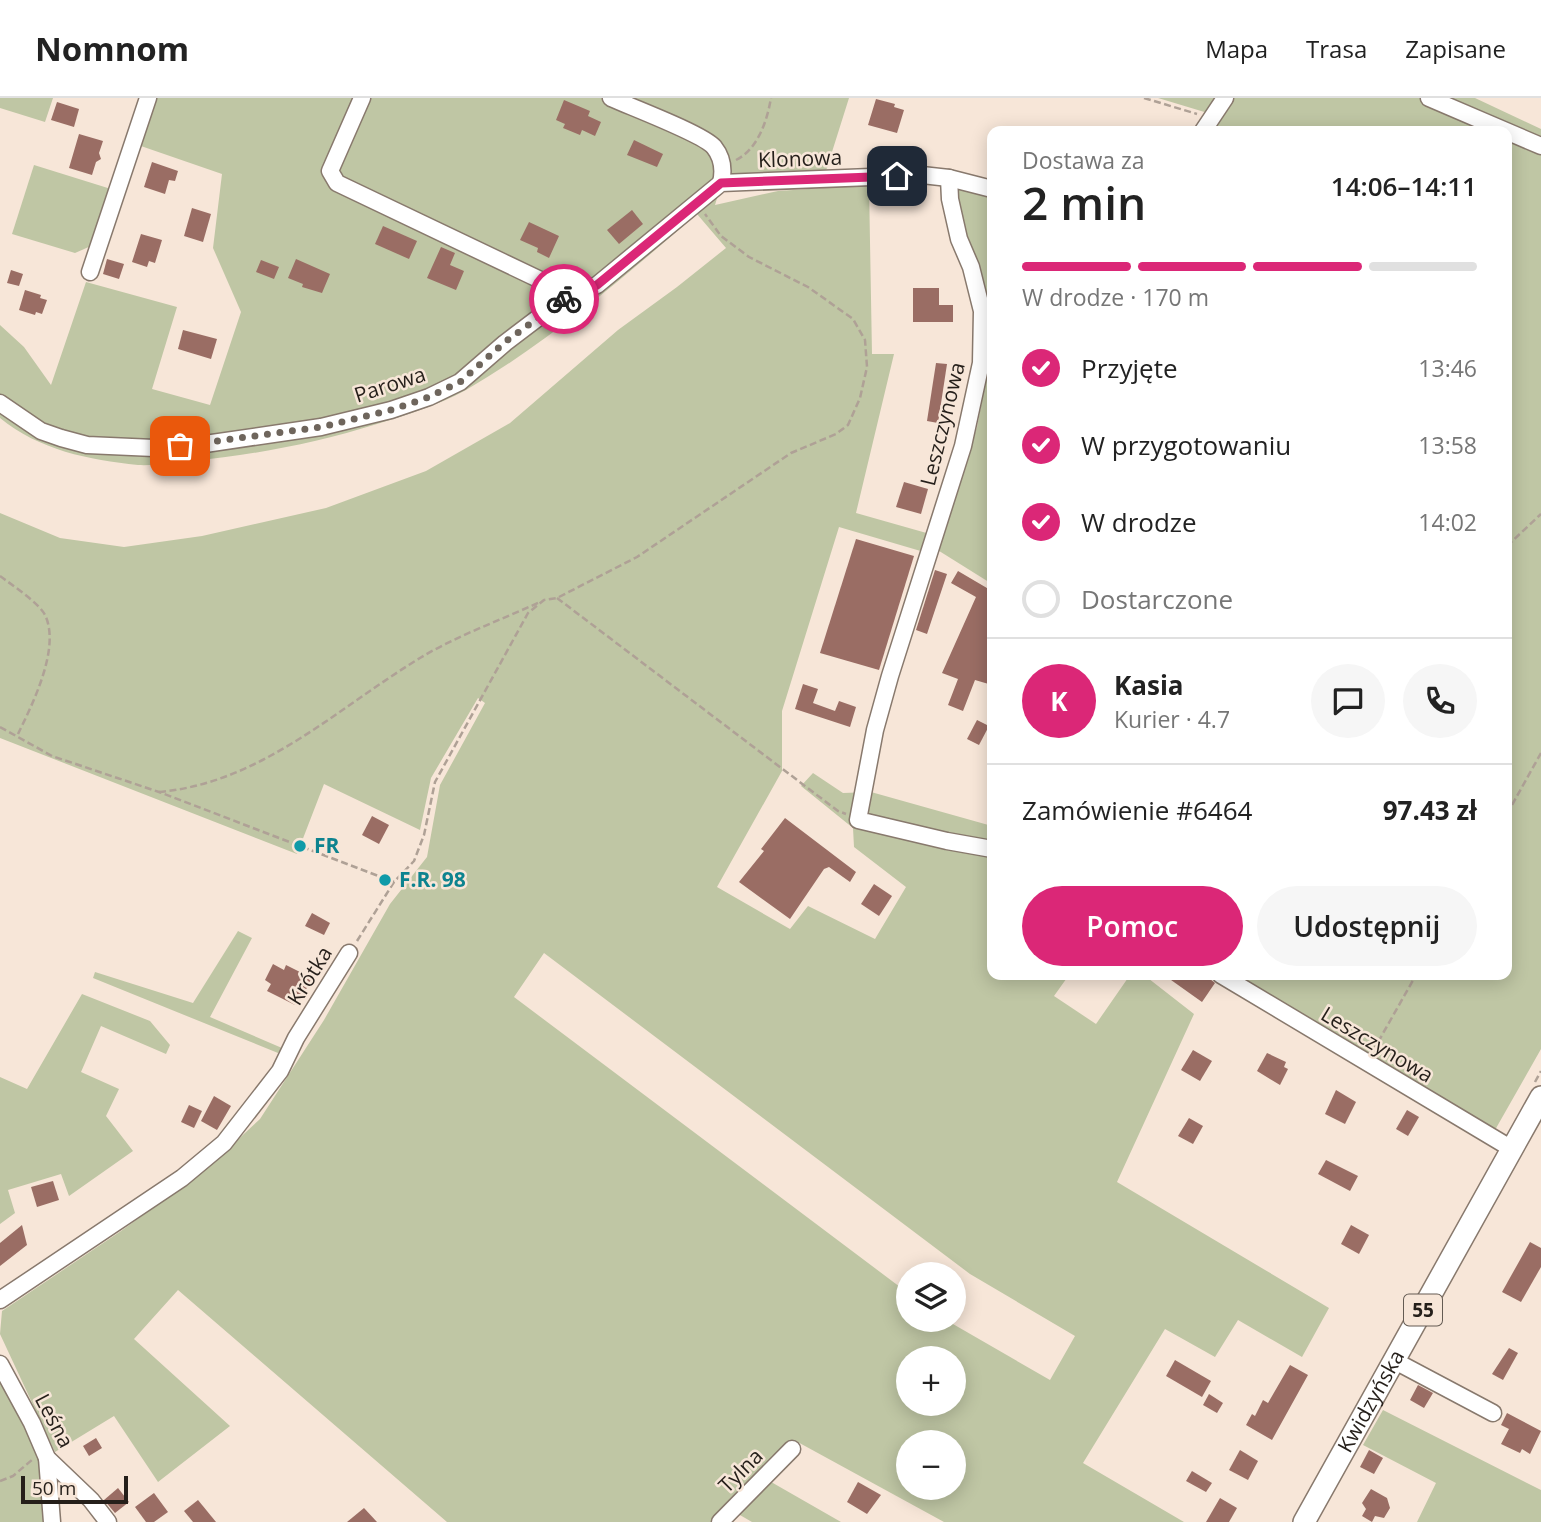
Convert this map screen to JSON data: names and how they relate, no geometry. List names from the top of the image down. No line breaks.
{"streets":{"main road":["55","Kwidzyńska"],"street":["Klonowa","Parowa","Leszczynowa","Krótka","Leśna","Tylna"]},"crossings":[["Klonowa","Parowa"],["Klonowa","Leszczynowa"],["Leszczynowa","Kwidzyńska"]],"places":["FR","F.R. 98"],"scale_bar":"50 m","page":{"header":"Nomnom","nav":["Mapa","Trasa","Zapisane"],"heading":["2 min","Dostawa za","14:06–14:11"],"panel":["Kasia","Kurier · 4.7","Zamówienie #6464","97.43 zł"],"bar":"W drodze · 170 m","list":[["Przyjęte","13:46"],["W przygotowaniu","13:58"],["W drodze","14:02"],"Dostarczone"],"round":"K","buttons":["Pomoc","Udostępnij"],"map_buttons":["+","−"],"scale":"50 m"}}
